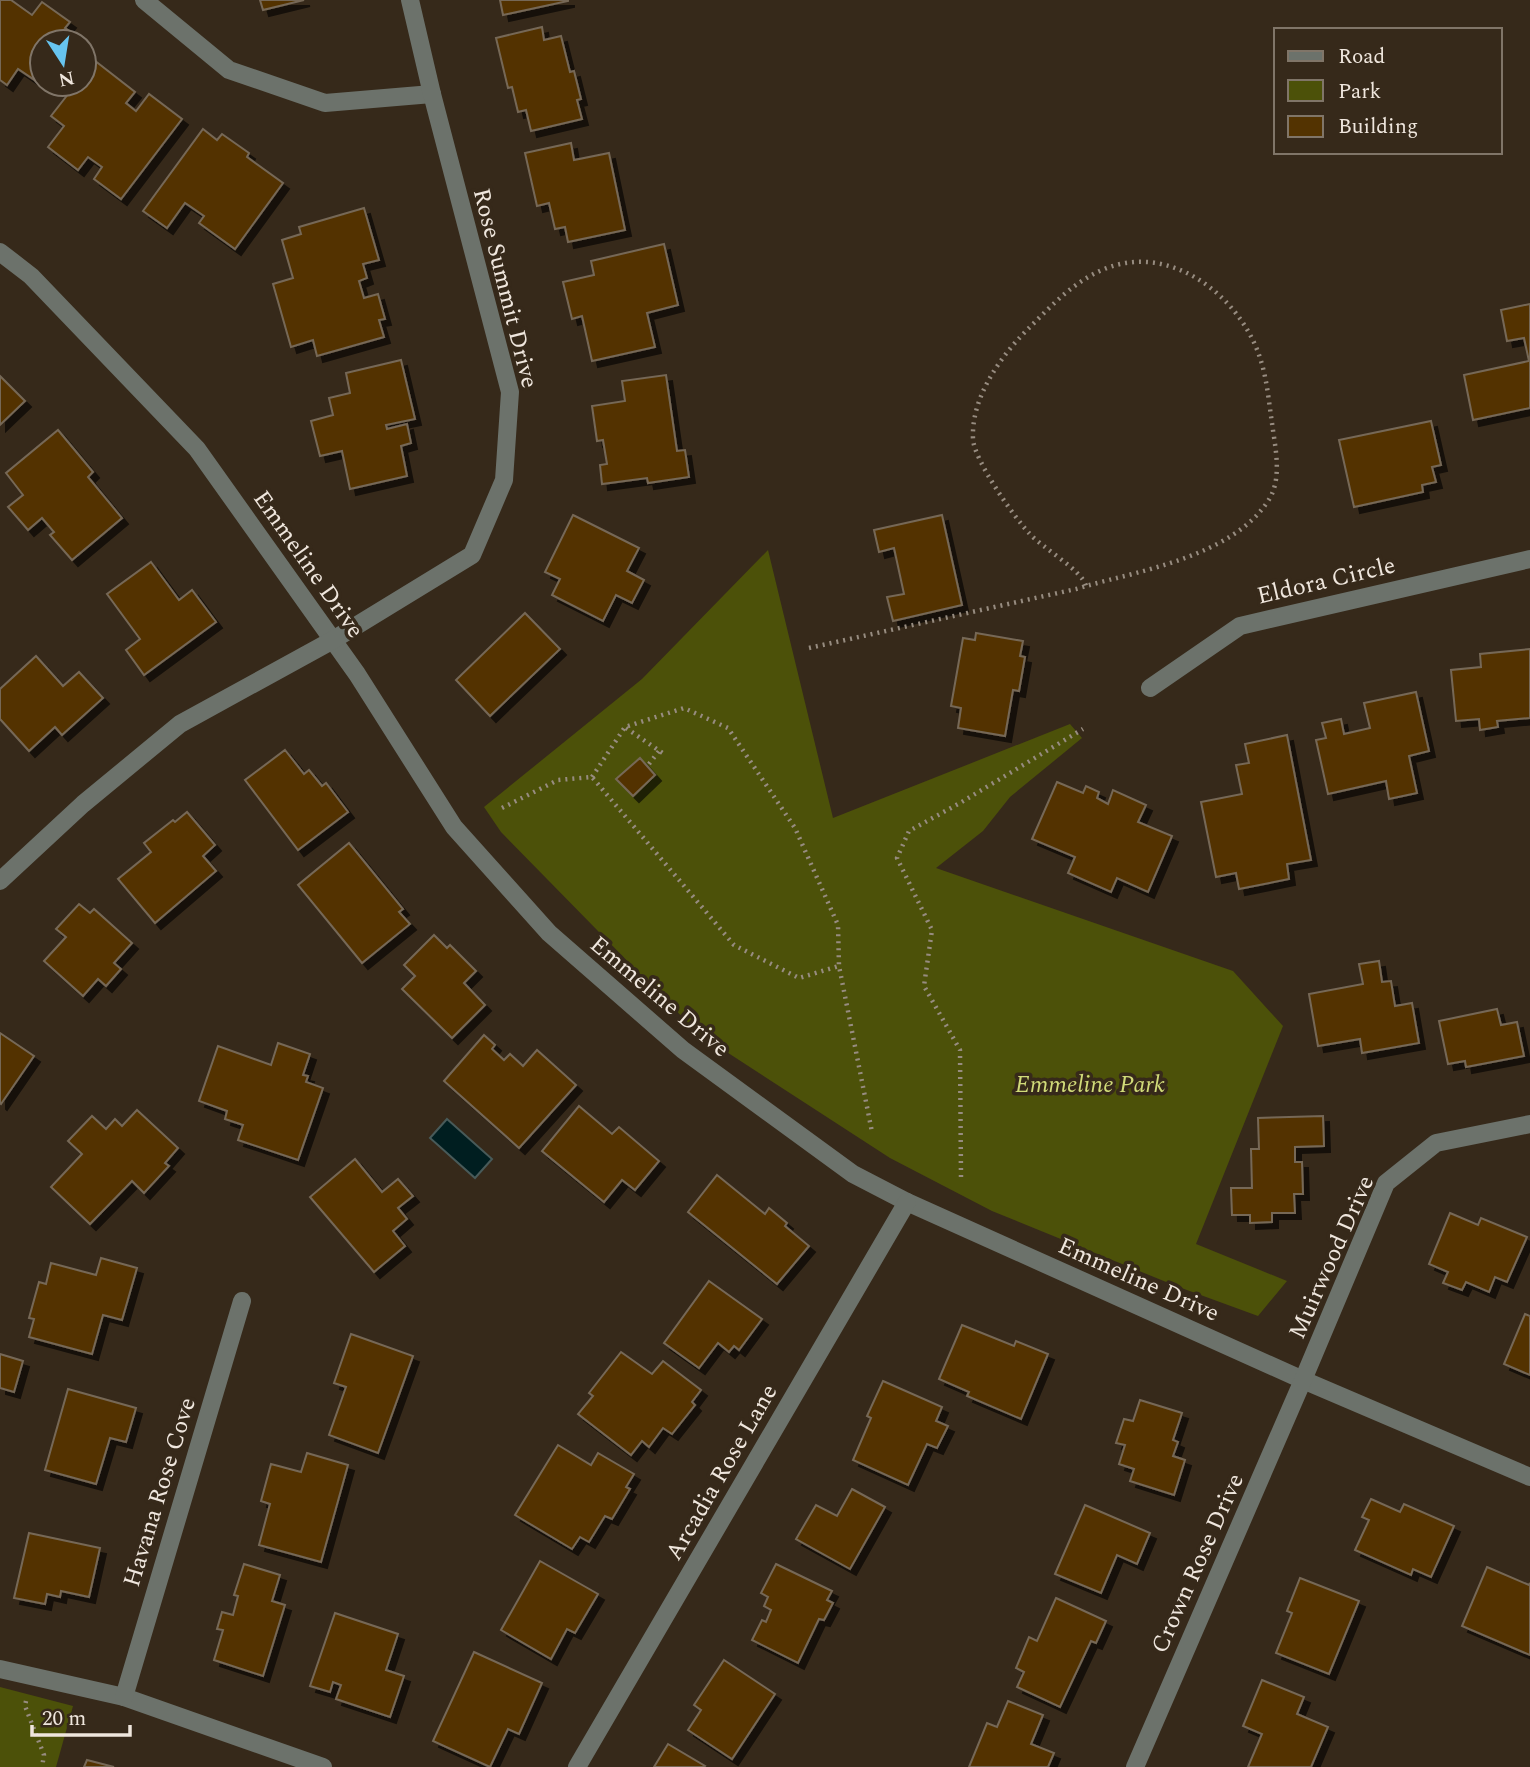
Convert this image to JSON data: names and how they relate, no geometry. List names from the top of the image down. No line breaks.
{"streets":{"street":["Rose Summit Drive","Emmeline Drive","Eldora Circle","Muirwood Drive","Arcadia Rose Lane","Havana Rose Cove","Crown Rose Drive"]},"crossings":[["Rose Summit Drive","Emmeline Drive"],["Emmeline Drive","Muirwood Drive"],["Emmeline Drive","Arcadia Rose Lane"],["Emmeline Drive","Crown Rose Drive"],["Muirwood Drive","Crown Rose Drive"]],"parks":["Emmeline Park"],"legend":["Road","Park","Building"],"scale_bar":"20 m","north":"bottom"}
